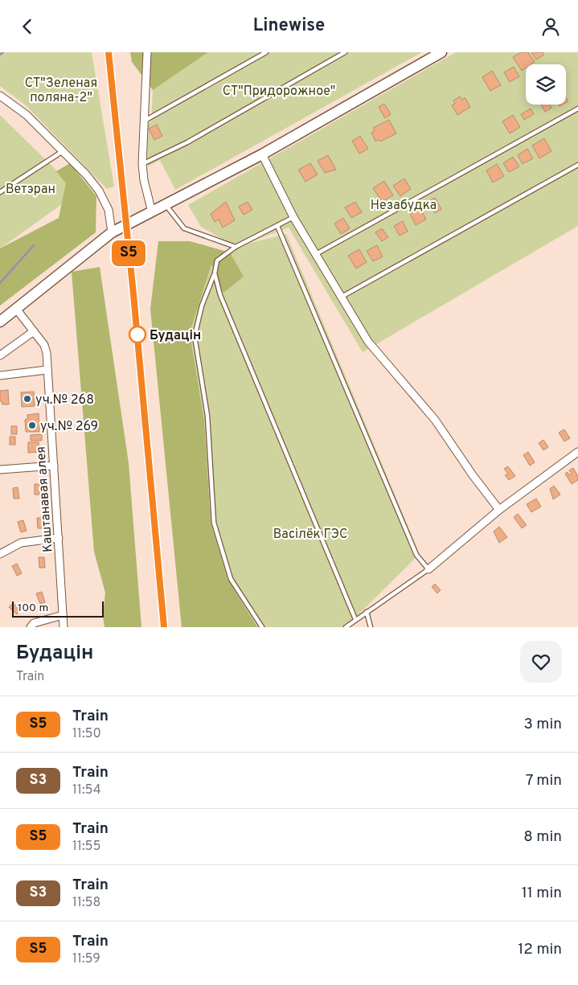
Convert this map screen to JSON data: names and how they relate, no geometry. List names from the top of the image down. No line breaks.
{"streets":{"street":["Каштанавая алея"]},"parks":["СТ\"Зеленая поляна-2\"","СТ\"Придорожное\"","Ветэран","Незабудка","Васілёк ГЭС"],"places":["Будацін","уч.№ 268","уч.№ 269"],"scale_bar":"100 m","page":{"header":"Linewise","on_map":"S5","scale":"100 m","heading":["Будацін","Train"],"list":[{"mark":"S5","name":"Train","note":"11:50","value":"3 min"},{"mark":"S3","name":"Train","note":"11:54","value":"7 min"},{"mark":"S5","name":"Train","note":"11:55","value":"8 min"},{"mark":"S3","name":"Train","note":"11:58","value":"11 min"},{"mark":"S5","name":"Train","note":"11:59","value":"12 min"}]}}
